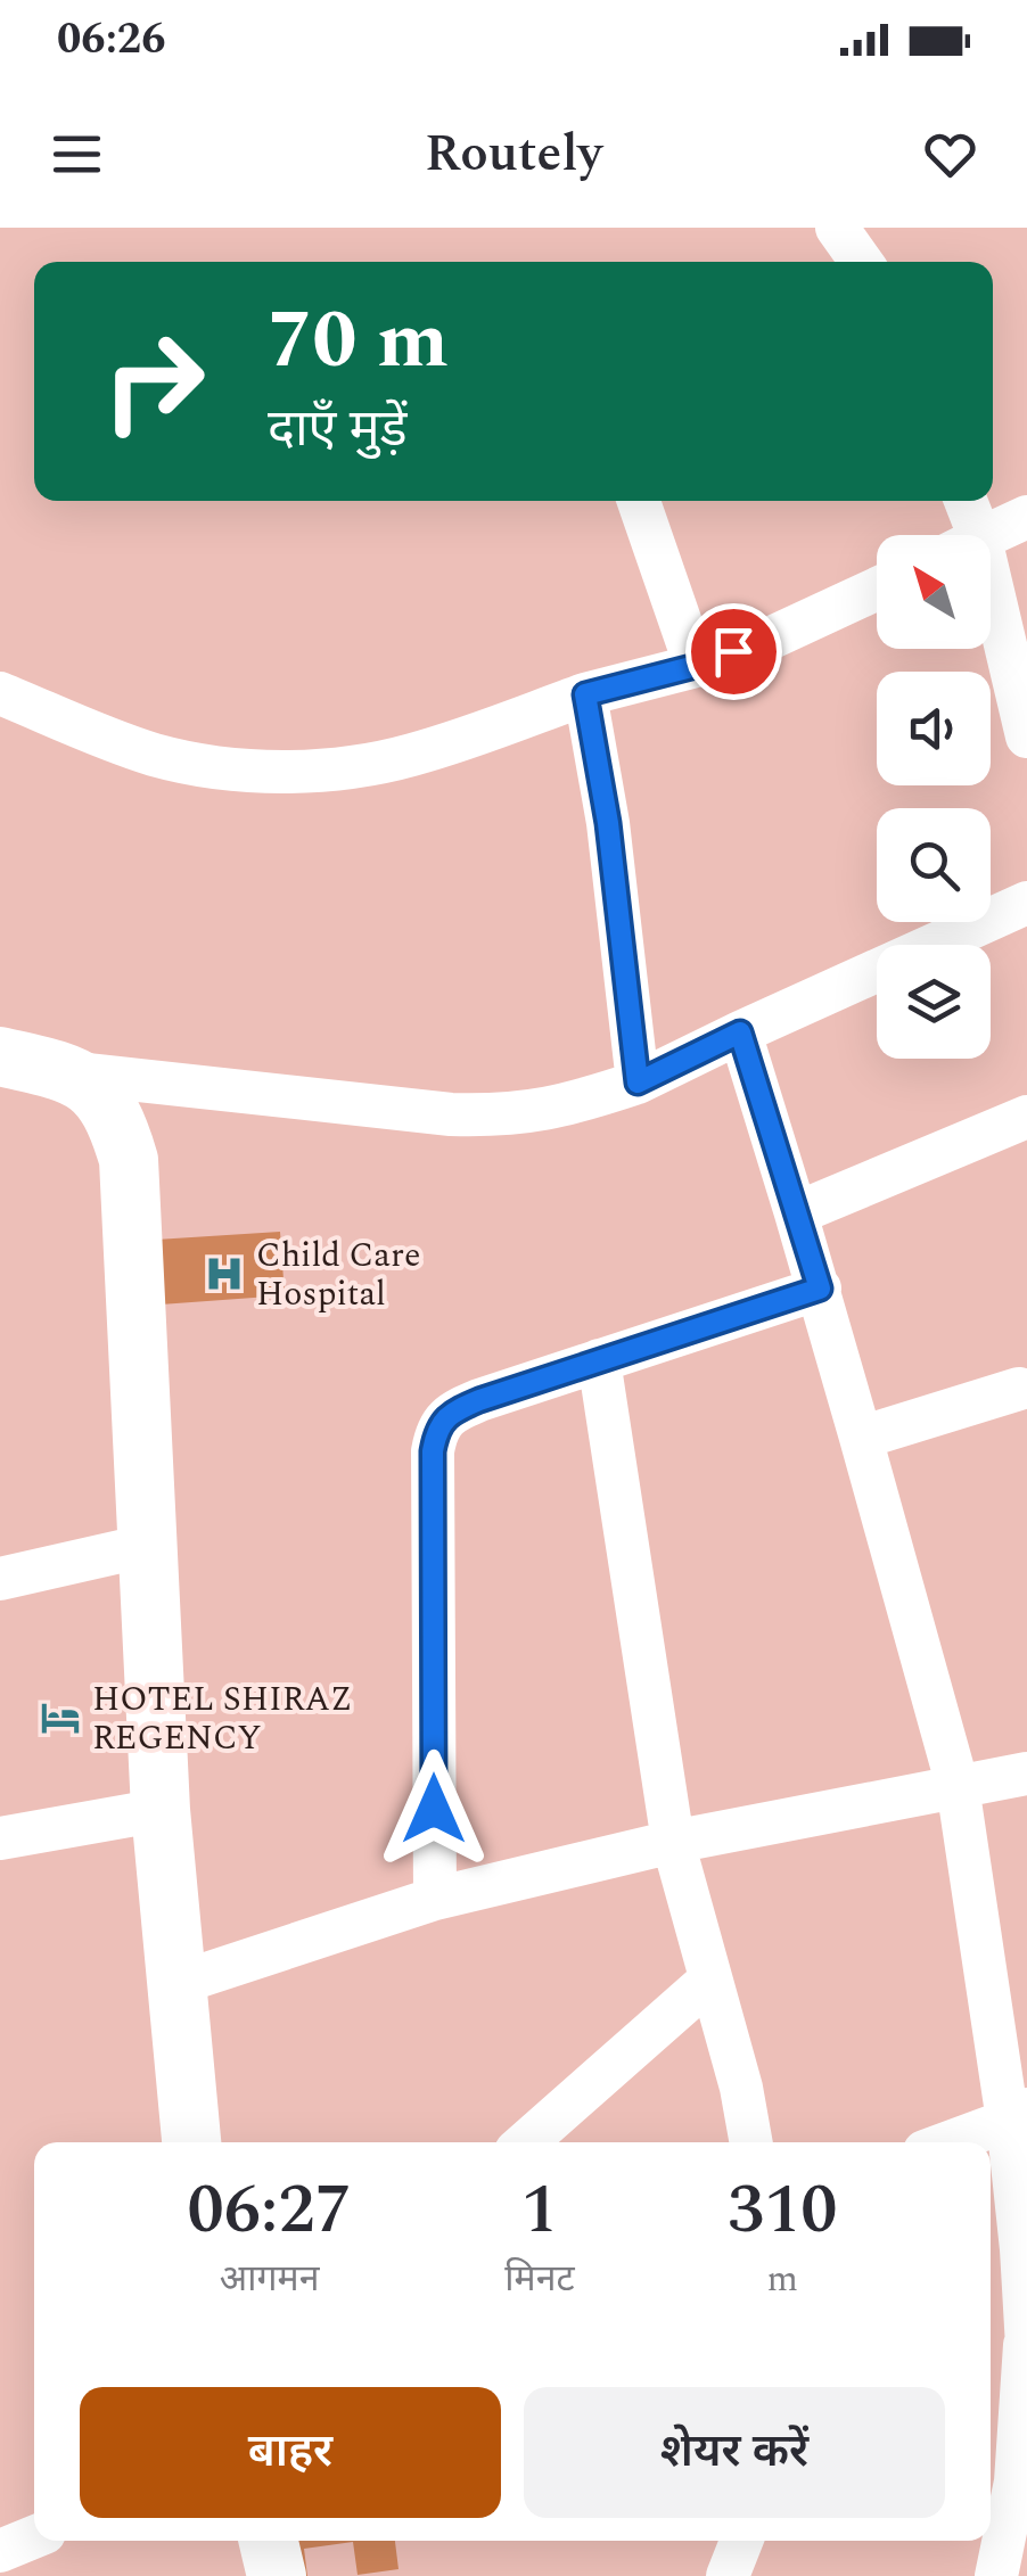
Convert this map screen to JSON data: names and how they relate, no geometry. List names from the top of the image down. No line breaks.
{"places":{"hospital":["Child Care Hospital"],"hotel":["HOTEL SHIRAZ REGENCY"]},"north":"top left","page":{"status":"06:26","header":"Routely","turn":["70 m","दाएँ मुड़ें"],"eta":["06:27","आगमन","1","मिनट","310","m"],"buttons":["बाहर","शेयर करें"]}}
